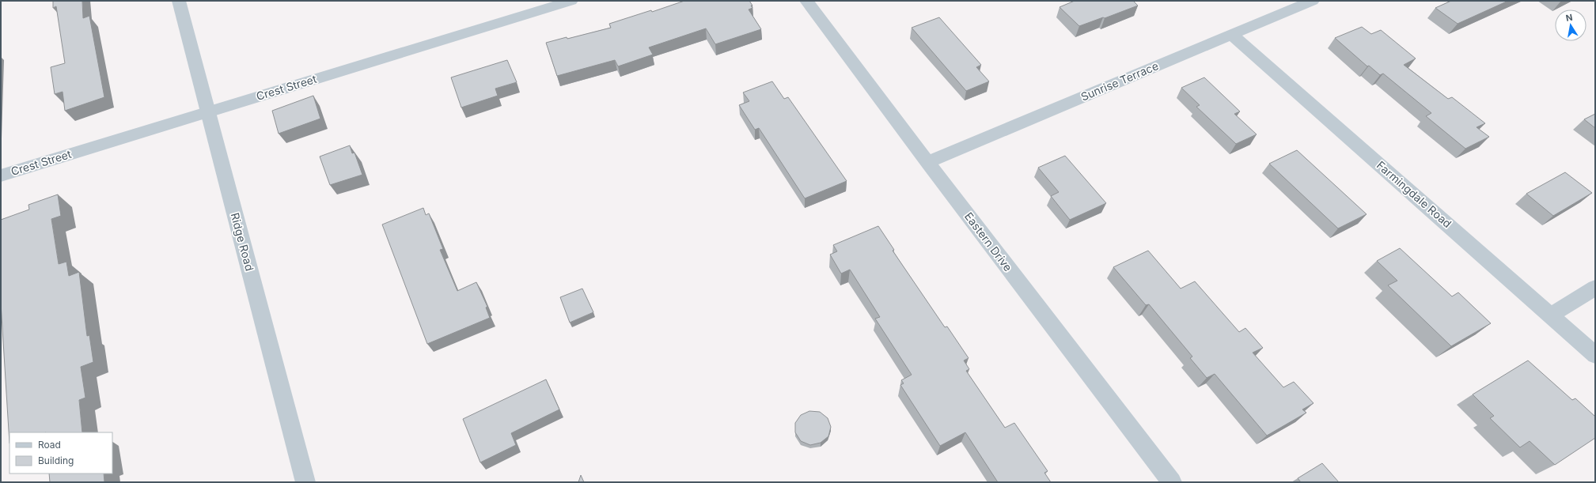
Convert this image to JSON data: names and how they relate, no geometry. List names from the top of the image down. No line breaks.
{"streets":{"street":["Sunrise Terrace","Crest Street","Farmingdale Road","Ridge Road","Eastern Drive"]},"crossings":[["Sunrise Terrace","Farmingdale Road"],["Sunrise Terrace","Eastern Drive"],["Crest Street","Ridge Road"]],"legend":["Road","Building"],"north":"top"}
